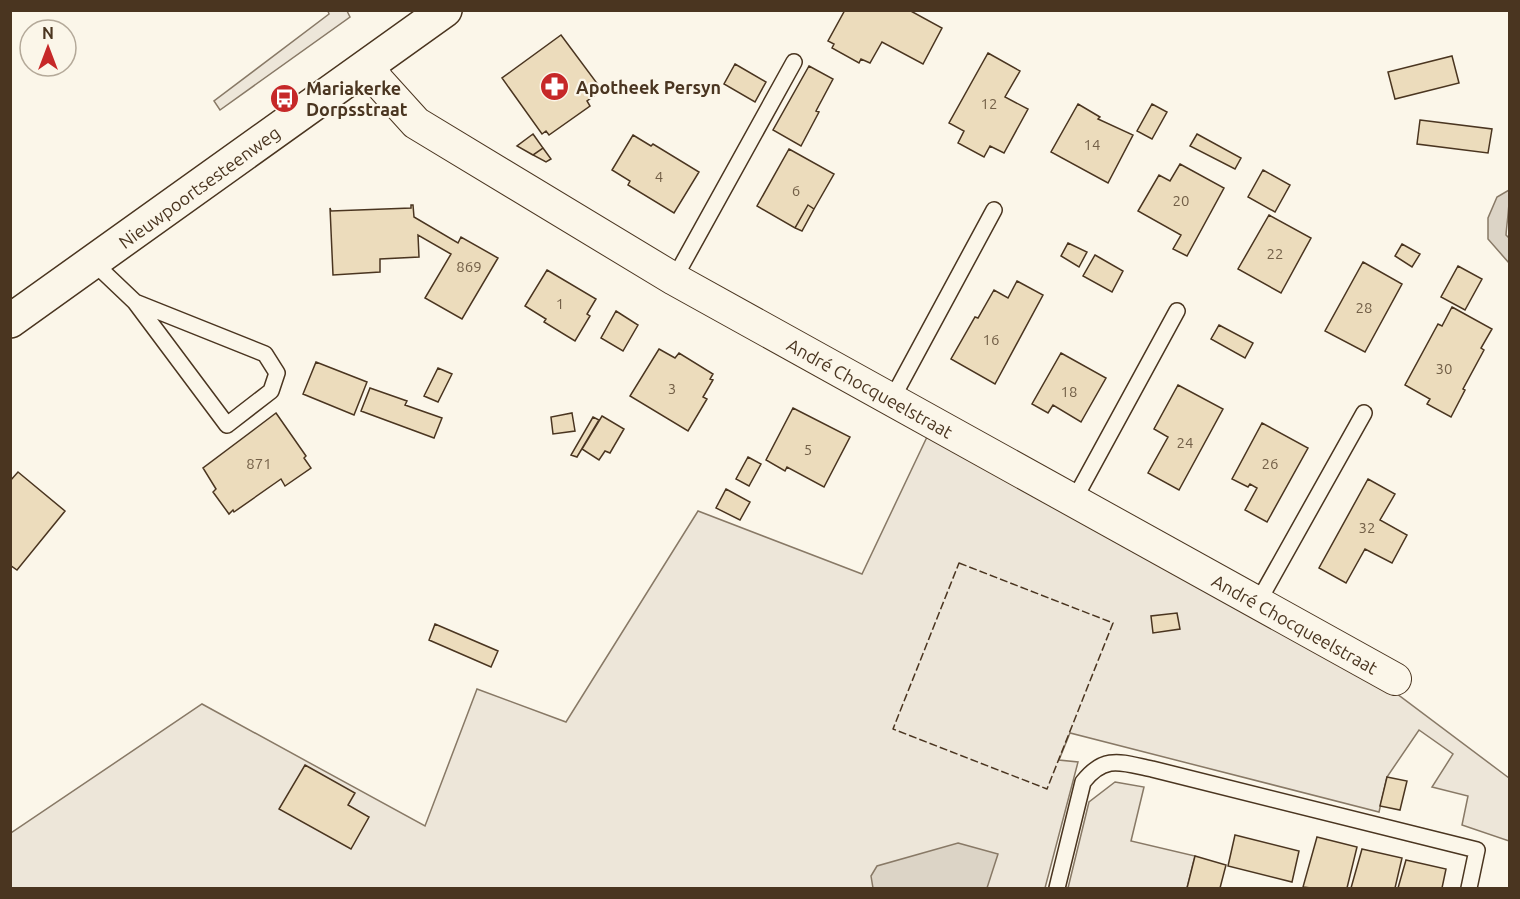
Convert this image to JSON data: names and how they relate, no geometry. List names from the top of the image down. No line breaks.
{"streets":{"main road":["Nieuwpoortsesteenweg"],"street":["André Chocqueelstraat"]},"crossings":[["Nieuwpoortsesteenweg","André Chocqueelstraat"]],"places":{"pharmacy":["Apotheek Persyn"],"bus stop":["Mariakerke Dorpsstraat"]},"house_numbers":["12","14","4","6","20","22","869","1","28","16","30","3","18","24","5","871","26","32"],"north":"top"}
